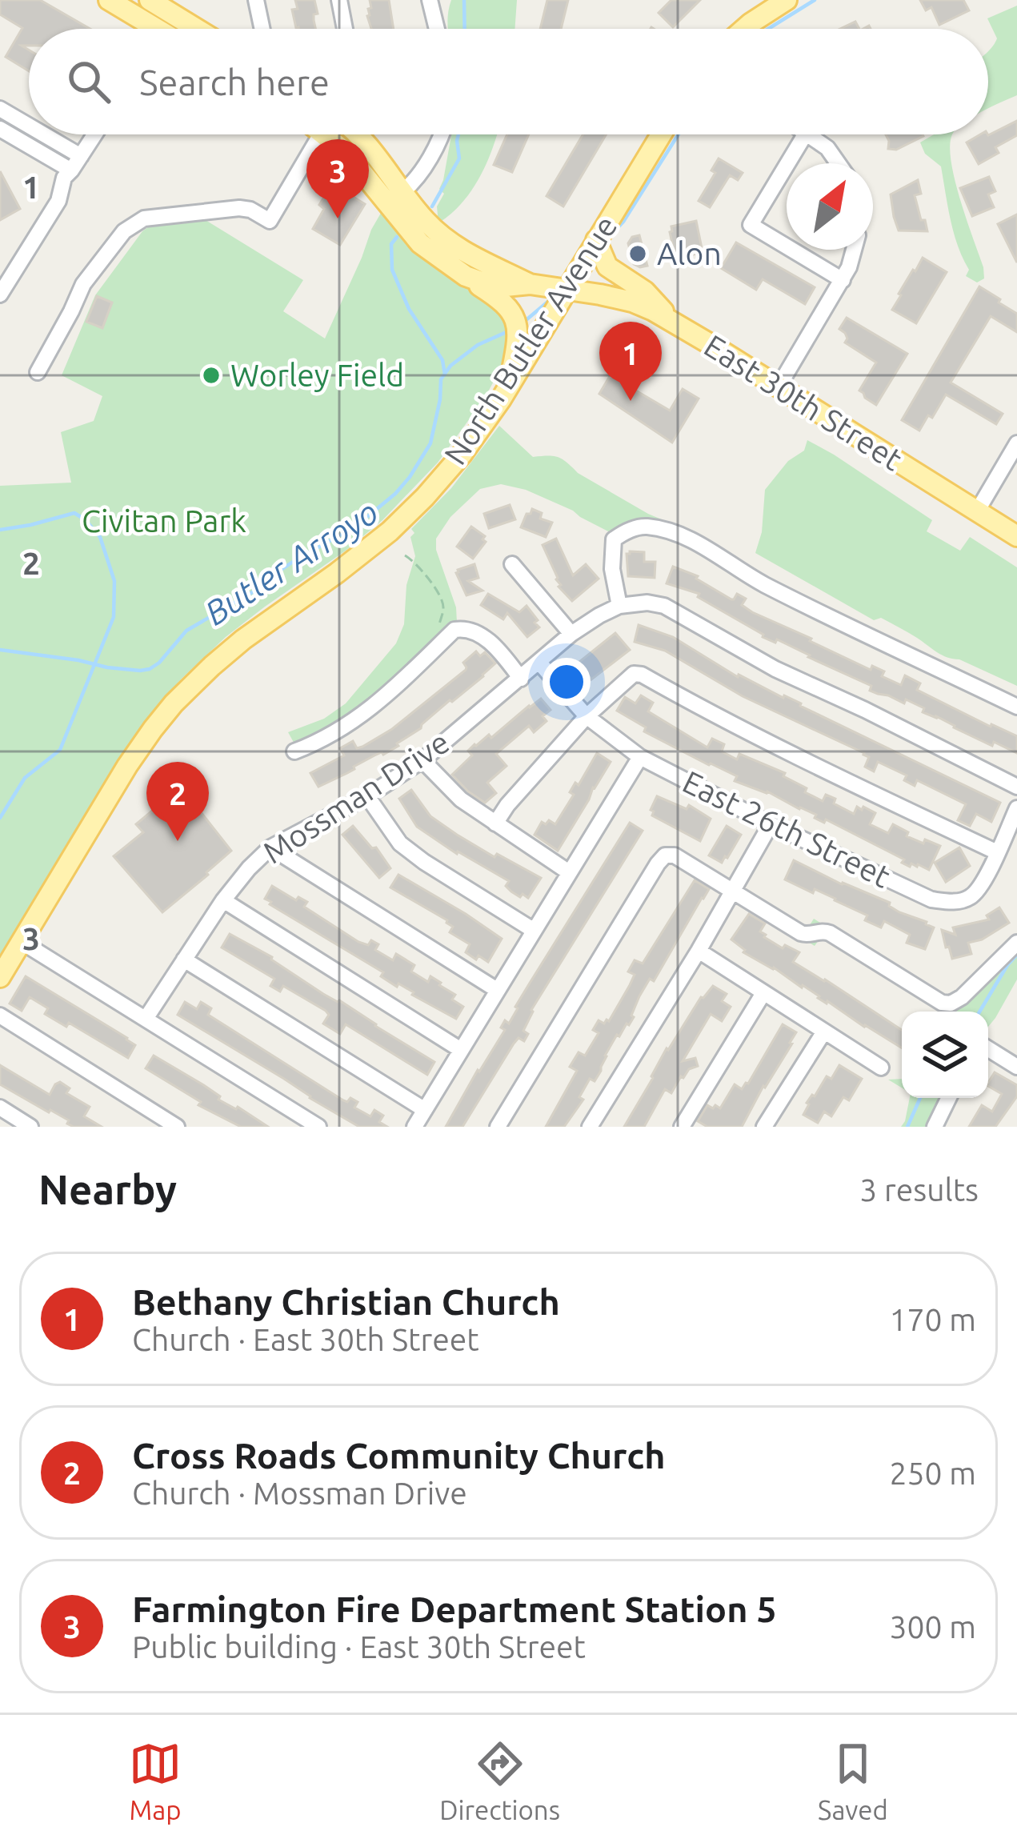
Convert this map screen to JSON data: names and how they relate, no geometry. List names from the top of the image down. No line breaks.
{"streets":{"main road":["North Butler Avenue","East 30th Street"],"street":["Mossman Drive","East 26th Street"]},"crossings":[["North Butler Avenue","East 30th Street"],["Mossman Drive","East 26th Street"]],"water":["Butler Arroyo"],"parks":["Civitan Park"],"places":["Alon","Worley Field"],"north":"top right","page":{"search":"Search here","pins":["3","1","2"],"heading":["Nearby","3 results"],"list":[{"mark":"1","name":"Bethany Christian Church","note":"Church · East 30th Street","value":"170 m"},{"mark":"2","name":"Cross Roads Community Church","note":"Church · Mossman Drive","value":"250 m"},{"mark":"3","name":"Farmington Fire Department Station 5","note":"Public building · East 30th Street","value":"300 m"}],"nav":["Map","Directions","Saved"]},"grid":{"rows":["1","2","3"]}}
